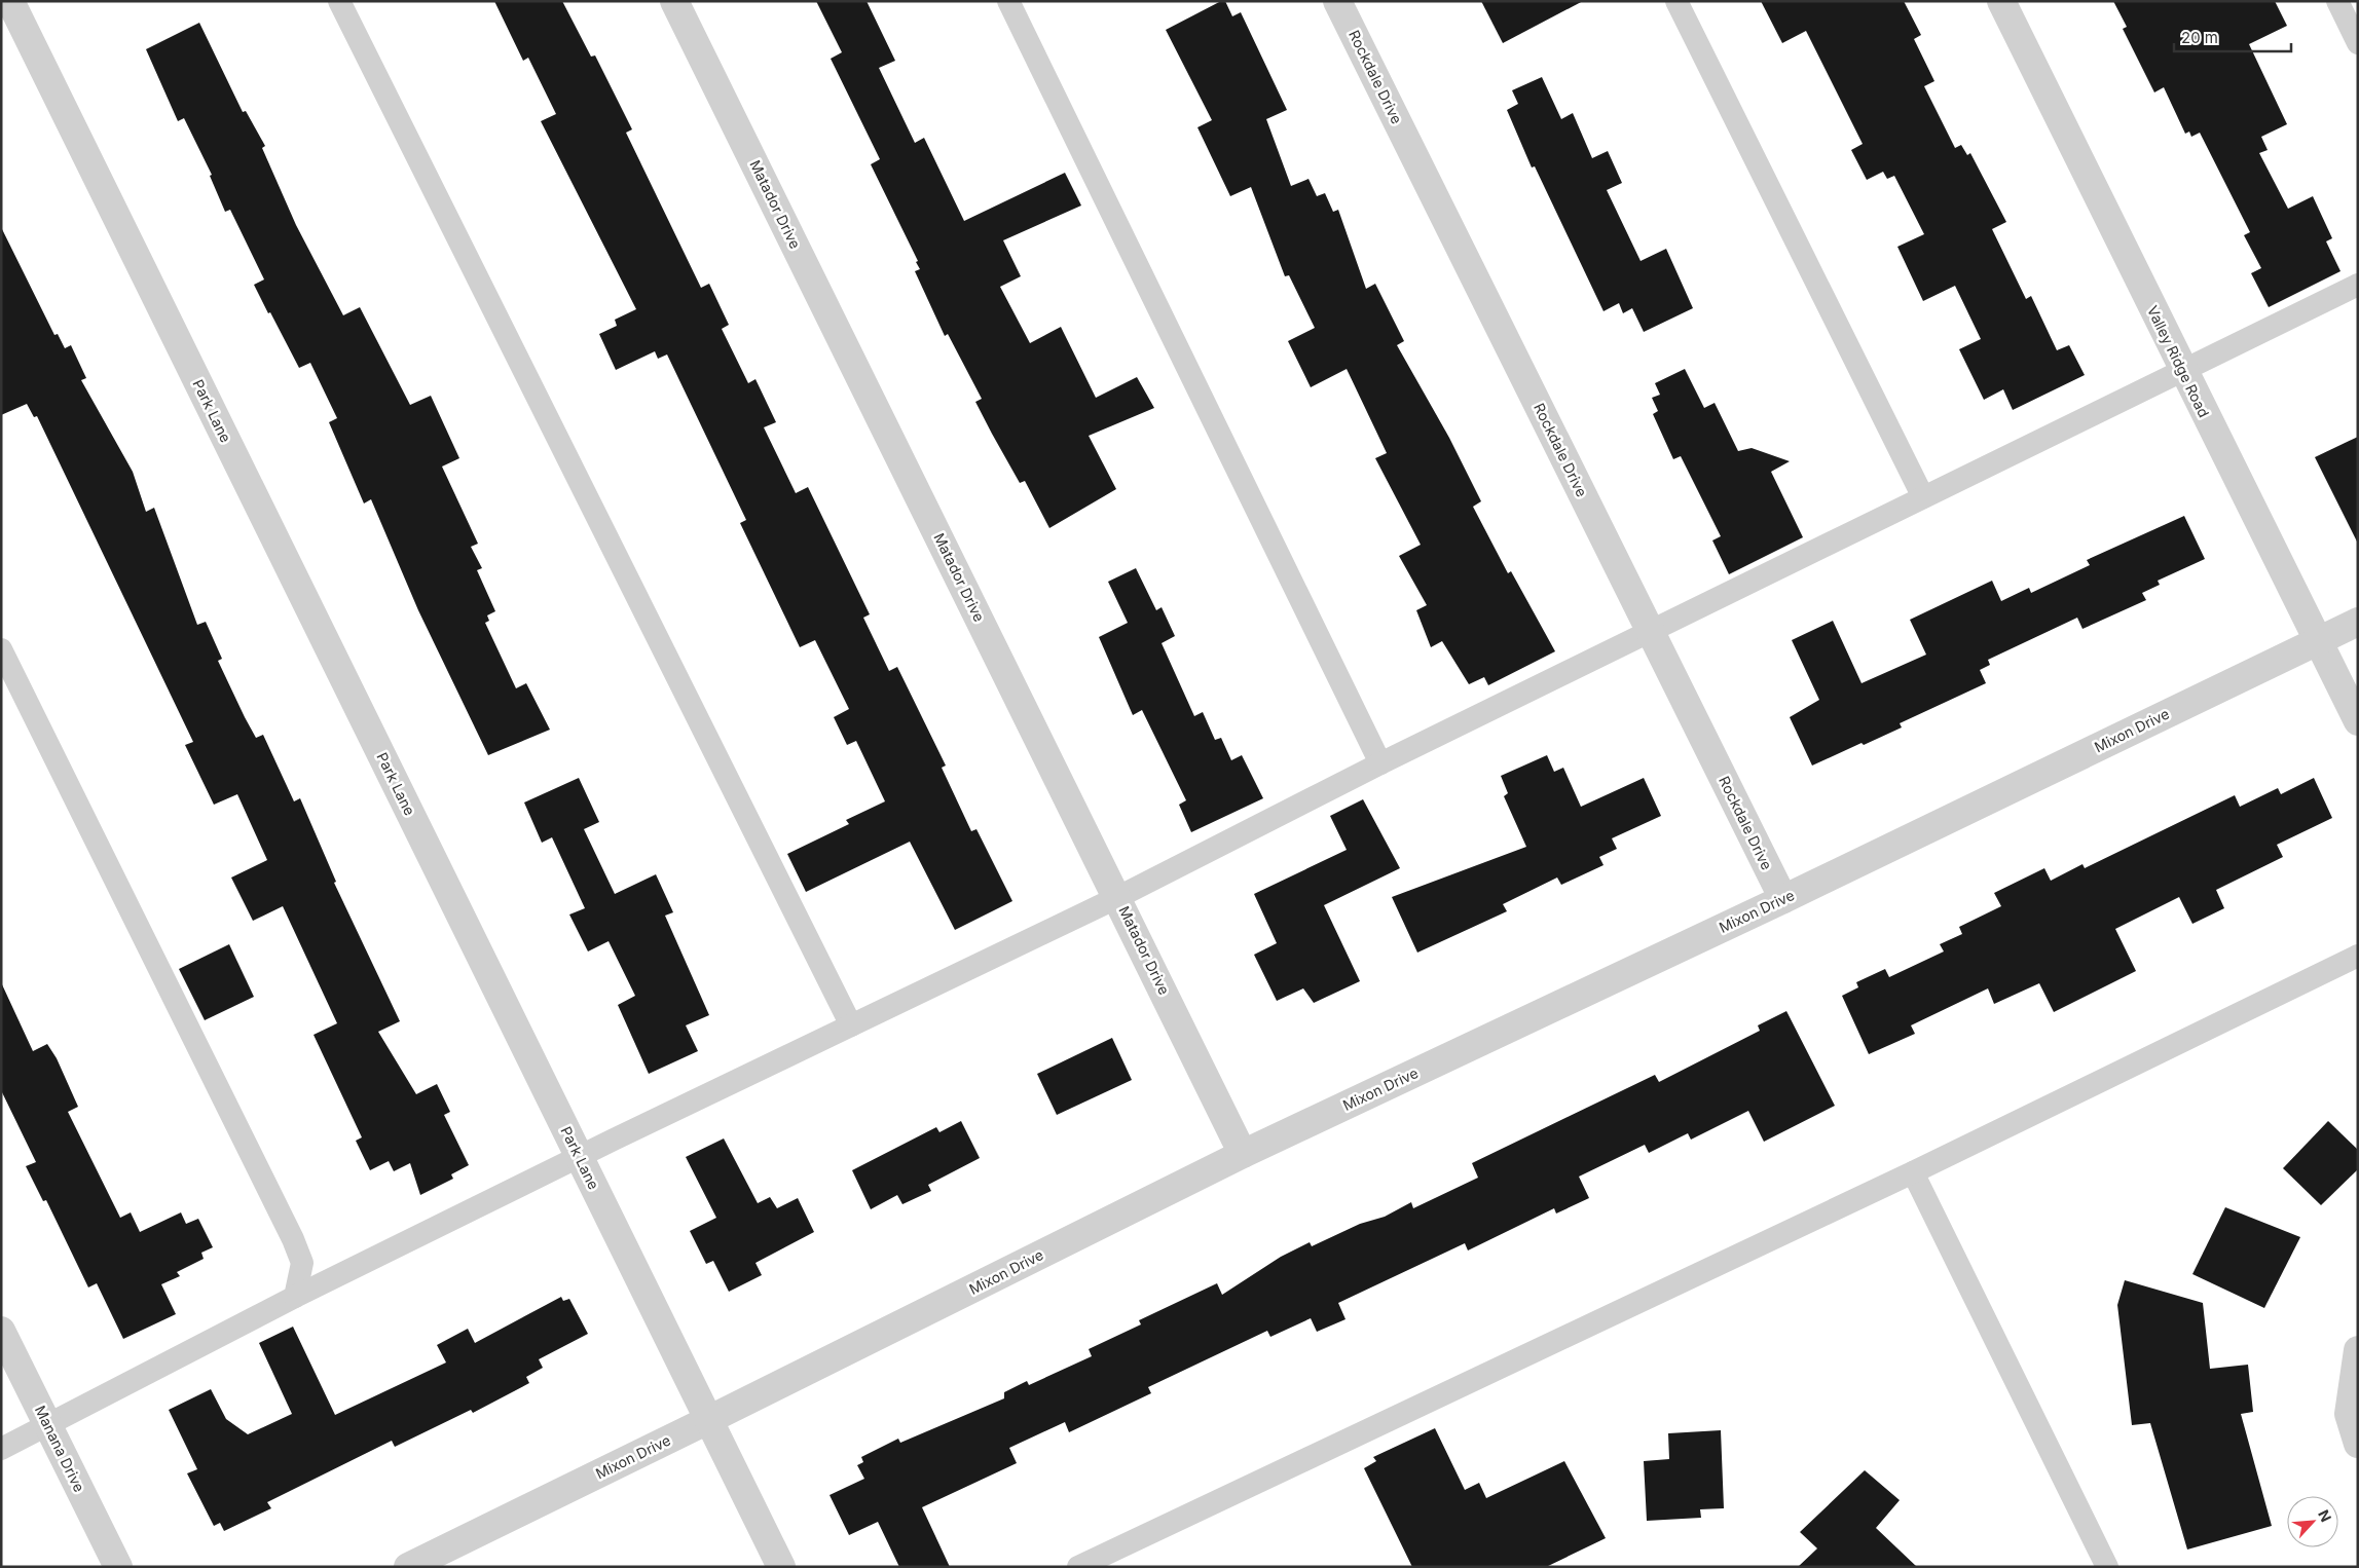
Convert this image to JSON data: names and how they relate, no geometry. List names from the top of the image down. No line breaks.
{"streets":{"street":["Rockdale Drive","Matador Drive","Valley Ridge Road","Park Lane","Mixon Drive","Manana Drive"]},"crossings":[["Rockdale Drive","Mixon Drive"],["Matador Drive","Mixon Drive"],["Valley Ridge Road","Mixon Drive"],["Park Lane","Mixon Drive"]],"scale_bar":"20 m","north":"top right"}
